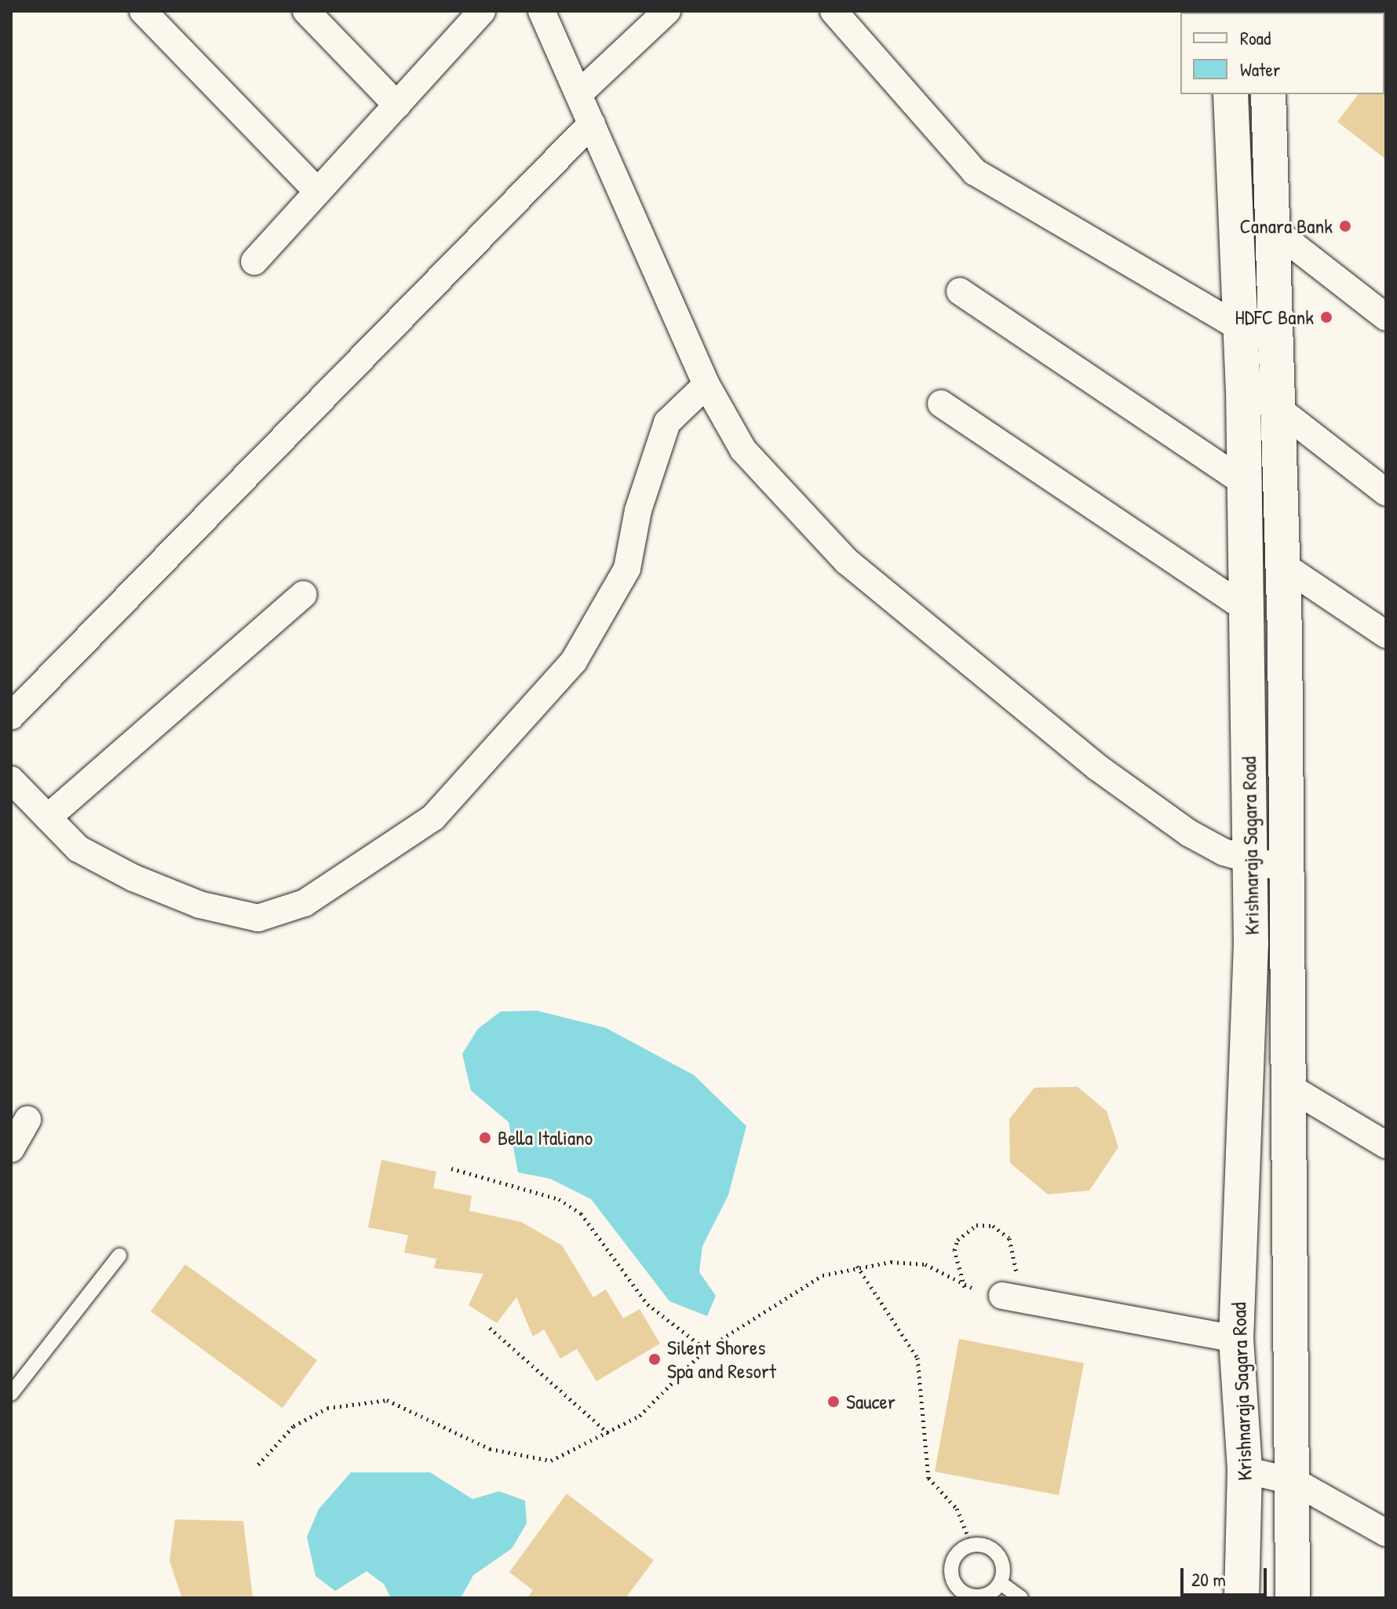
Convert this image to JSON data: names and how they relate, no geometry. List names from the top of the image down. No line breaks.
{"streets":{"main road":["Krishnaraja Sagara Road"]},"places":["Canara Bank","HDFC Bank","Bella Italiano","Silent Shores Spa and Resort","Saucer"],"legend":["Road","Water"],"scale_bar":"20 m"}
